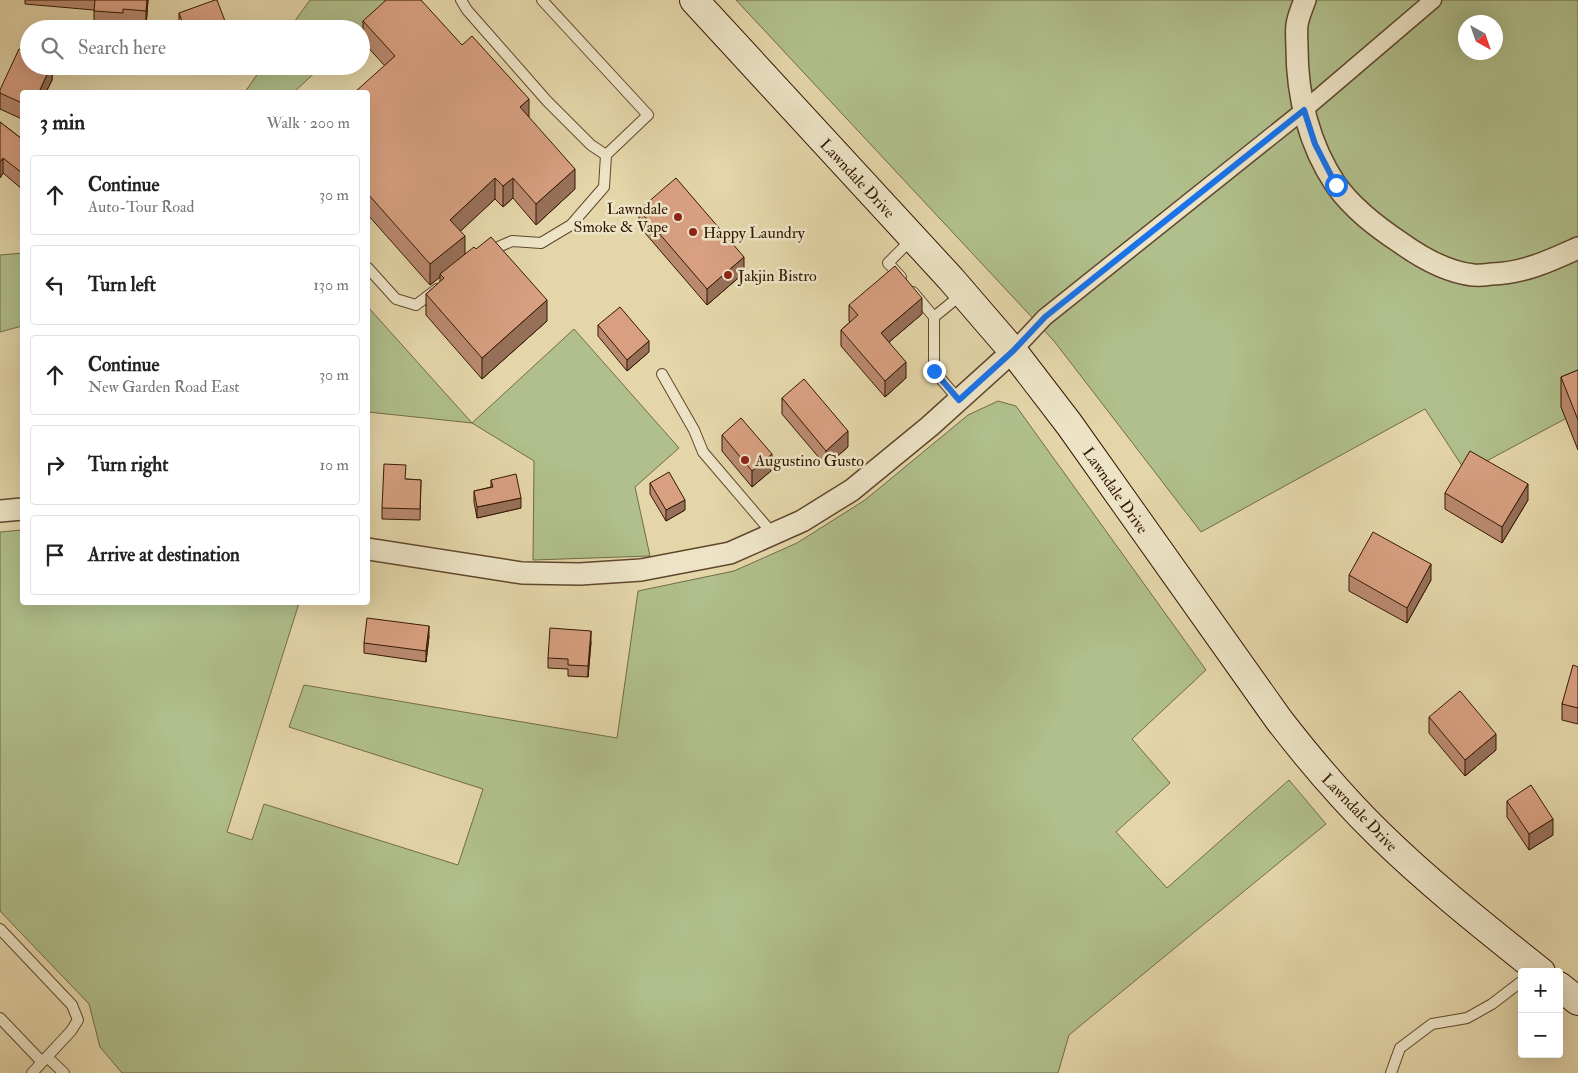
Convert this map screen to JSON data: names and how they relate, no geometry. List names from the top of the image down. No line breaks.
{"streets":{"main road":["Lawndale Drive"]},"places":["Lawndale Smoke & Vape","Happy Laundry","Jakjin Bistro","Augustino Gusto"],"north":"bottom right","page":{"search":"Search here","heading":["3 min","Walk · 200 m"],"list":[["Continue","Auto-Tour Road","30 m"],["Turn left","130 m"],["Continue","New Garden Road East","30 m"],["Turn right","10 m"],"Arrive at destination"],"map_buttons":["+","−"]}}
